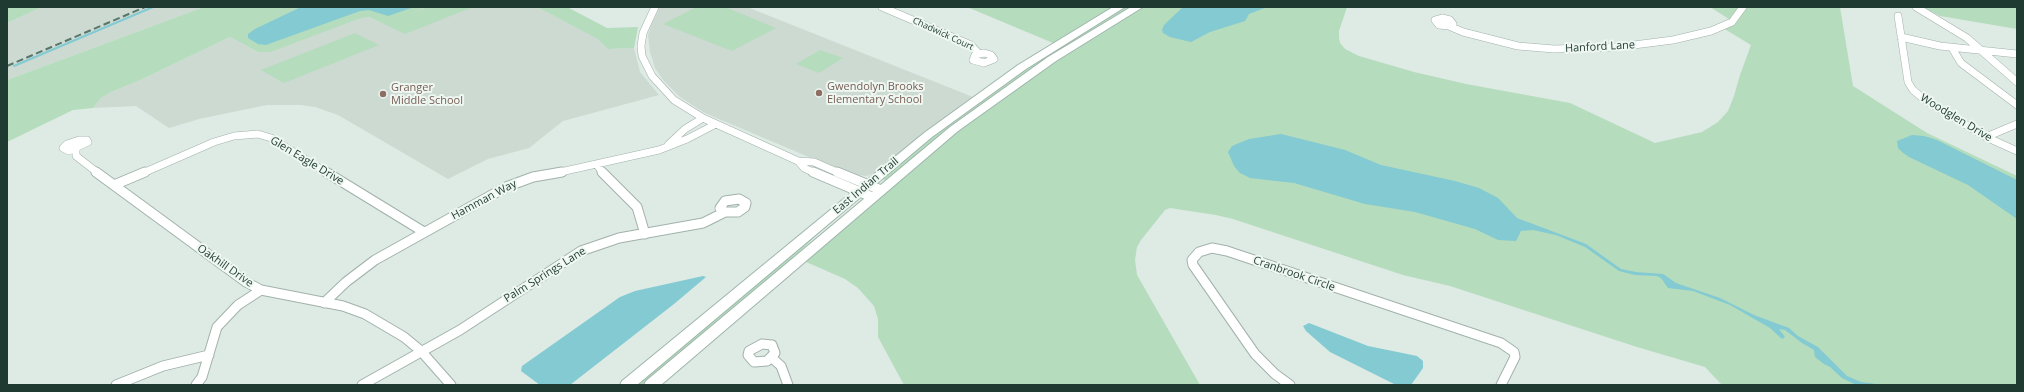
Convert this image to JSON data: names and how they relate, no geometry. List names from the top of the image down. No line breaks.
{"streets":{"main road":["East Indian Trail"],"street":["Chadwick Court","Hanford Lane","Woodglen Drive","Glen Eagle Drive","Hamman Way","Oakhill Drive","Cranbrook Circle","Palm Springs Lane"]},"crossings":[["Glen Eagle Drive","Hamman Way"],["Glen Eagle Drive","Oakhill Drive"],["Hamman Way","Oakhill Drive"],["Oakhill Drive","Palm Springs Lane"]],"places":["Gwendolyn Brooks Elementary School","Granger Middle School"]}
